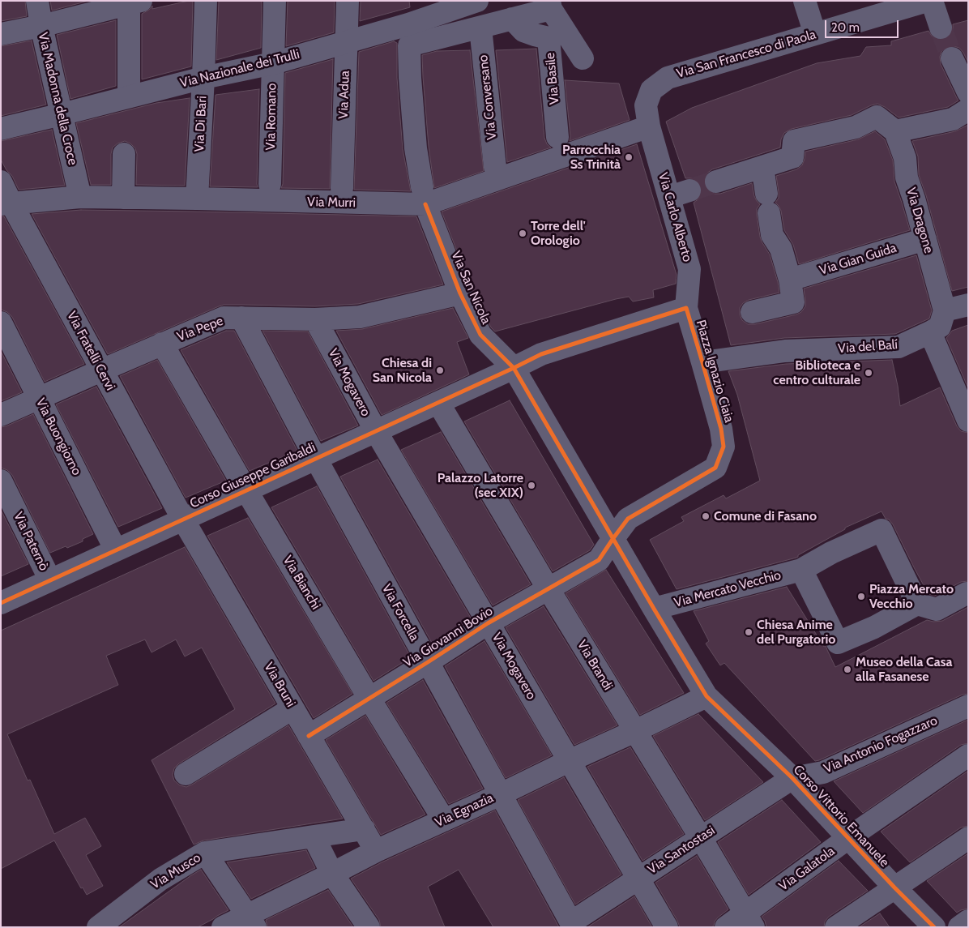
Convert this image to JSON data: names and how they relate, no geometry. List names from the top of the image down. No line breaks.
{"streets":{"street":["Via San Francesco di Paola","Via Nazionale dei Trulli","Via Basile","Via Adua","Via Conversano","Via Madonna della Croce","Via Romano","Via Di Bari","Via Murri","Via Carlo Alberto","Via Dragone","Via Gian Guida","Via San Nicola","Via Pepe","Via del Balí","Via Fratelli Cervi","Piazza Ignazio Ciaia","Via Mogavero","Via Buongiorno","Corso Giuseppe Garibaldi","Via Paternò","Via Bianchi","Via Mercato Vecchio","Via Forcella","Via Giovanni Bovio","Via Brandi","Via Bruni","Via Antonio Fogazzaro","Via Egnazia","Corso Vittorio Emanuele","Via Santostasi","Via Galatola","Via Musco"]},"crossings":[["Via San Francesco di Paola","Via Murri"],["Via San Francesco di Paola","Via Carlo Alberto"],["Via Nazionale dei Trulli","Via Adua"],["Via Nazionale dei Trulli","Via Madonna della Croce"],["Via Nazionale dei Trulli","Via Romano"],["Via Nazionale dei Trulli","Via Di Bari"],["Via Conversano","Via San Nicola"],["Via Madonna della Croce","Via Murri"],["Via Di Bari","Via Murri"],["Via Murri","Via Carlo Alberto"],["Via Murri","Via San Nicola"],["Via Murri","Via Fratelli Cervi"],["Via Carlo Alberto","Piazza Ignazio Ciaia"],["Via Dragone","Via Gian Guida"],["Via Dragone","Via del Balí"],["Via San Nicola","Via Pepe"],["Via San Nicola","Piazza Ignazio Ciaia"],["Via San Nicola","Corso Giuseppe Garibaldi"],["Via Pepe","Via Fratelli Cervi"],["Via Pepe","Via Mogavero"],["Via Pepe","Via Buongiorno"],["Via Pepe","Via Bianchi"],["Via Pepe","Via Forcella"],["Via del Balí","Piazza Ignazio Ciaia"],["Via Fratelli Cervi","Corso Giuseppe Garibaldi"],["Via Fratelli Cervi","Via Bruni"],["Piazza Ignazio Ciaia","Corso Giuseppe Garibaldi"],["Piazza Ignazio Ciaia","Via Giovanni Bovio"],["Piazza Ignazio Ciaia","Corso Vittorio Emanuele"],["Via Mogavero","Corso Giuseppe Garibaldi"],["Via Mogavero","Via Giovanni Bovio"],["Via Mogavero","Via Egnazia"],["Via Mogavero","Via Santostasi"],["Via Buongiorno","Corso Giuseppe Garibaldi"],["Corso Giuseppe Garibaldi","Via Paternò"],["Corso Giuseppe Garibaldi","Via Bianchi"],["Corso Giuseppe Garibaldi","Via Forcella"],["Corso Giuseppe Garibaldi","Via Brandi"],["Corso Giuseppe Garibaldi","Via Bruni"],["Via Bianchi","Via Giovanni Bovio"],["Via Bianchi","Via Egnazia"],["Via Mercato Vecchio","Corso Vittorio Emanuele"],["Via Forcella","Via Giovanni Bovio"],["Via Forcella","Via Egnazia"],["Via Forcella","Via Santostasi"],["Via Giovanni Bovio","Via Brandi"],["Via Giovanni Bovio","Via Bruni"],["Via Giovanni Bovio","Corso Vittorio Emanuele"],["Via Brandi","Via Egnazia"],["Via Brandi","Via Santostasi"],["Via Brandi","Via Galatola"],["Via Bruni","Via Egnazia"],["Via Bruni","Via Musco"],["Via Antonio Fogazzaro","Corso Vittorio Emanuele"],["Via Antonio Fogazzaro","Via Santostasi"],["Via Egnazia","Corso Vittorio Emanuele"],["Corso Vittorio Emanuele","Via Santostasi"],["Corso Vittorio Emanuele","Via Galatola"]],"places":["Parrocchia Ss Trinità","Torre dell' Orologio","Chiesa di San Nicola","Biblioteca e centro culturale","Palazzo Latorre (sec XIX)","Comune di Fasano","Piazza Mercato Vecchio","Chiesa Anime del Purgatorio","Museo della Casa alla Fasanese"],"scale_bar":"20 m"}
